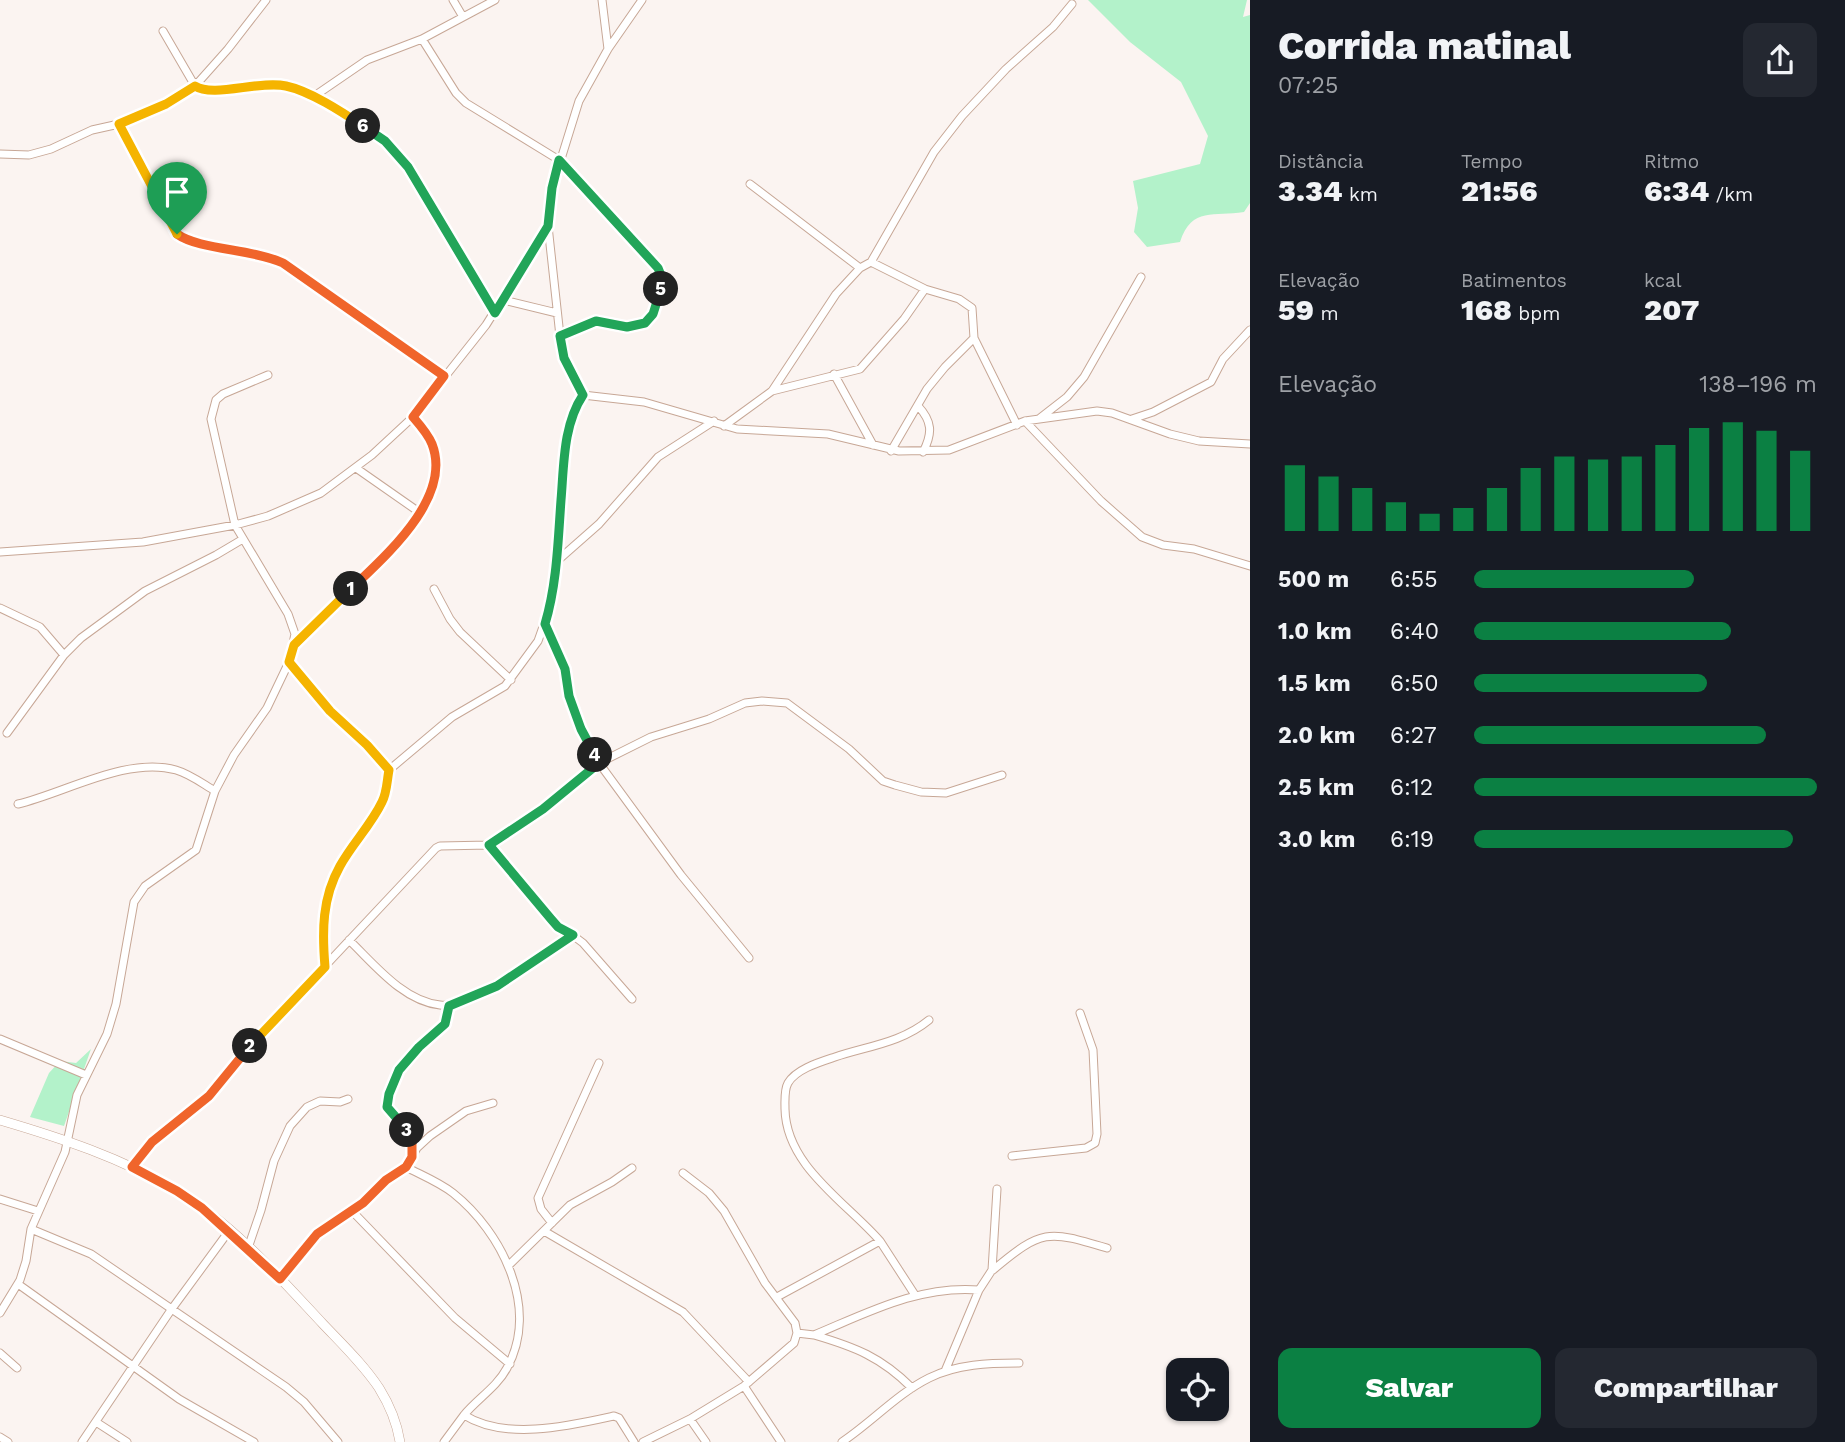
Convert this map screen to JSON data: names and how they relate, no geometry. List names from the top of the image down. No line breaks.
{"page":{"heading":["Corrida matinal","07:25"],"pins":["6","5","1","4","2","3"],"stats":[["Distância","3.34 km"],["Tempo","21:56"],["Ritmo","6:34 /km"],["Elevação","59 m"],["Batimentos","168 bpm"],["kcal","207"]],"chart":["Elevação","138–196 m"],"list":[{"name":"500 m","note":"6:55"},{"name":"1.0 km","note":"6:40"},{"name":"1.5 km","note":"6:50"},{"name":"2.0 km","note":"6:27"},{"name":"2.5 km","note":"6:12"},{"name":"3.0 km","note":"6:19"}],"buttons":["Salvar","Compartilhar"]}}
